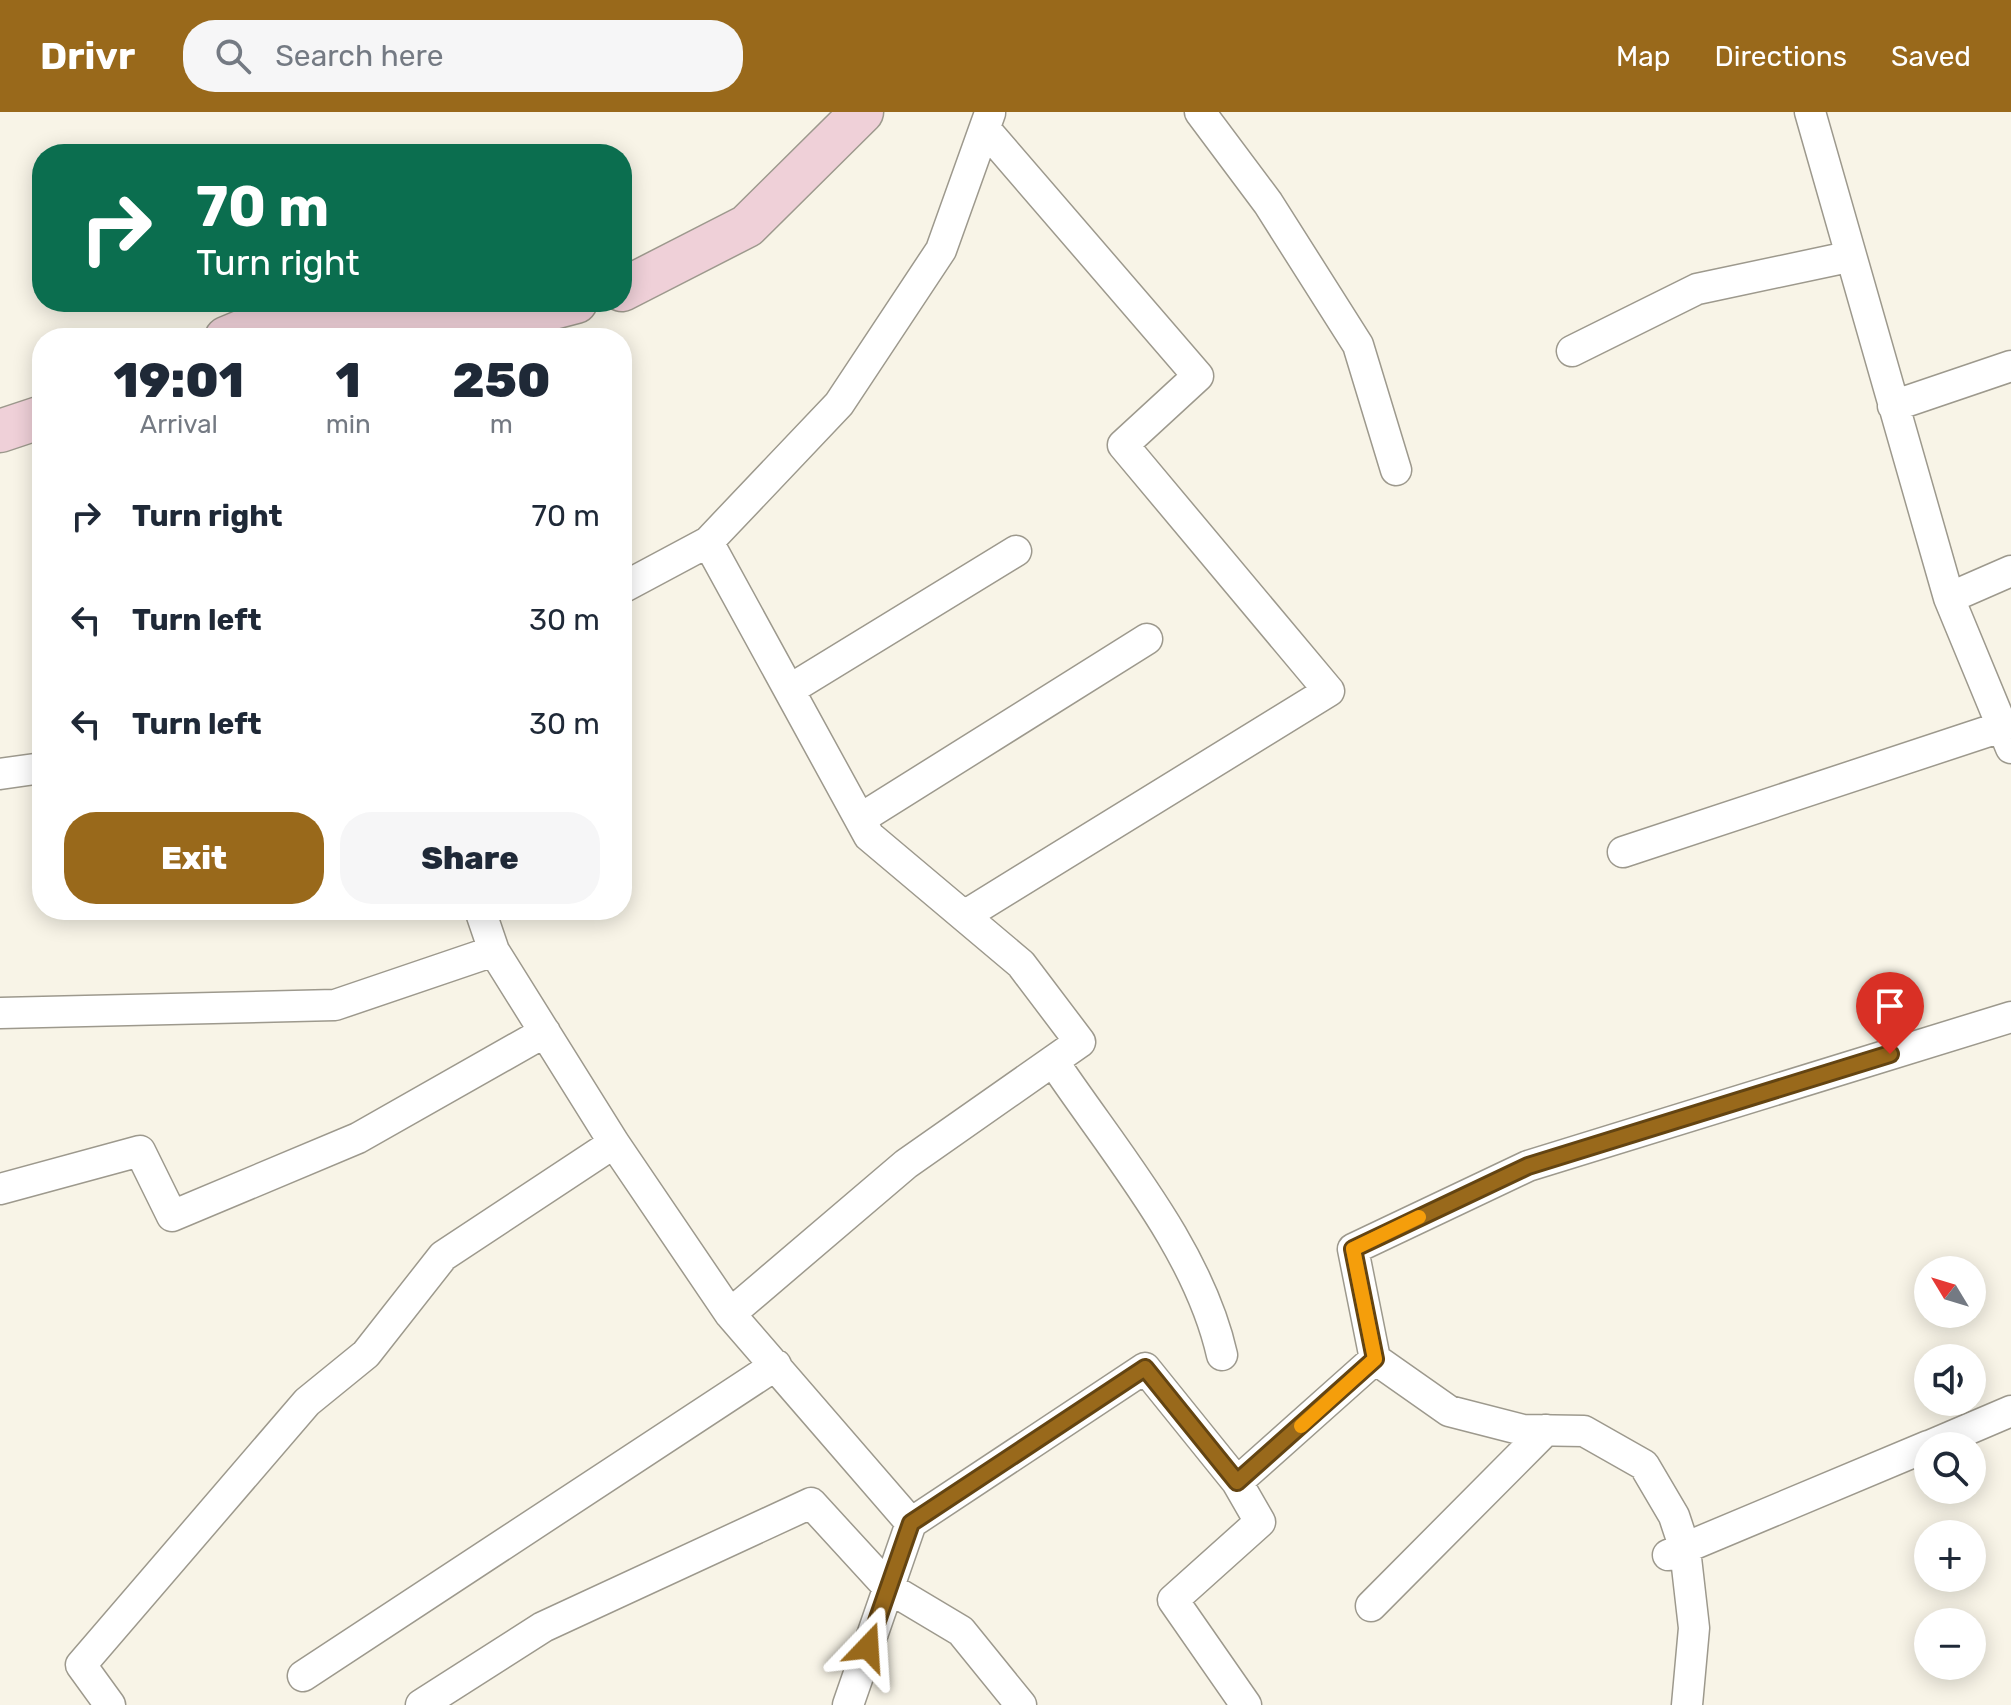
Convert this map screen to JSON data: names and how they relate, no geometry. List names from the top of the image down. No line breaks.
{"north":"top left","page":{"header":"Drivr","search":"Search here","nav":["Map","Directions","Saved"],"turn":["70 m","Turn right"],"eta":["19:01","Arrival","1","min","250","m"],"list":[{"name":"Turn right","value":"70 m"},{"name":"Turn left","value":"30 m"},{"name":"Turn left","value":"30 m"}],"buttons":["Exit","Share"],"map_buttons":["+","−"]}}
